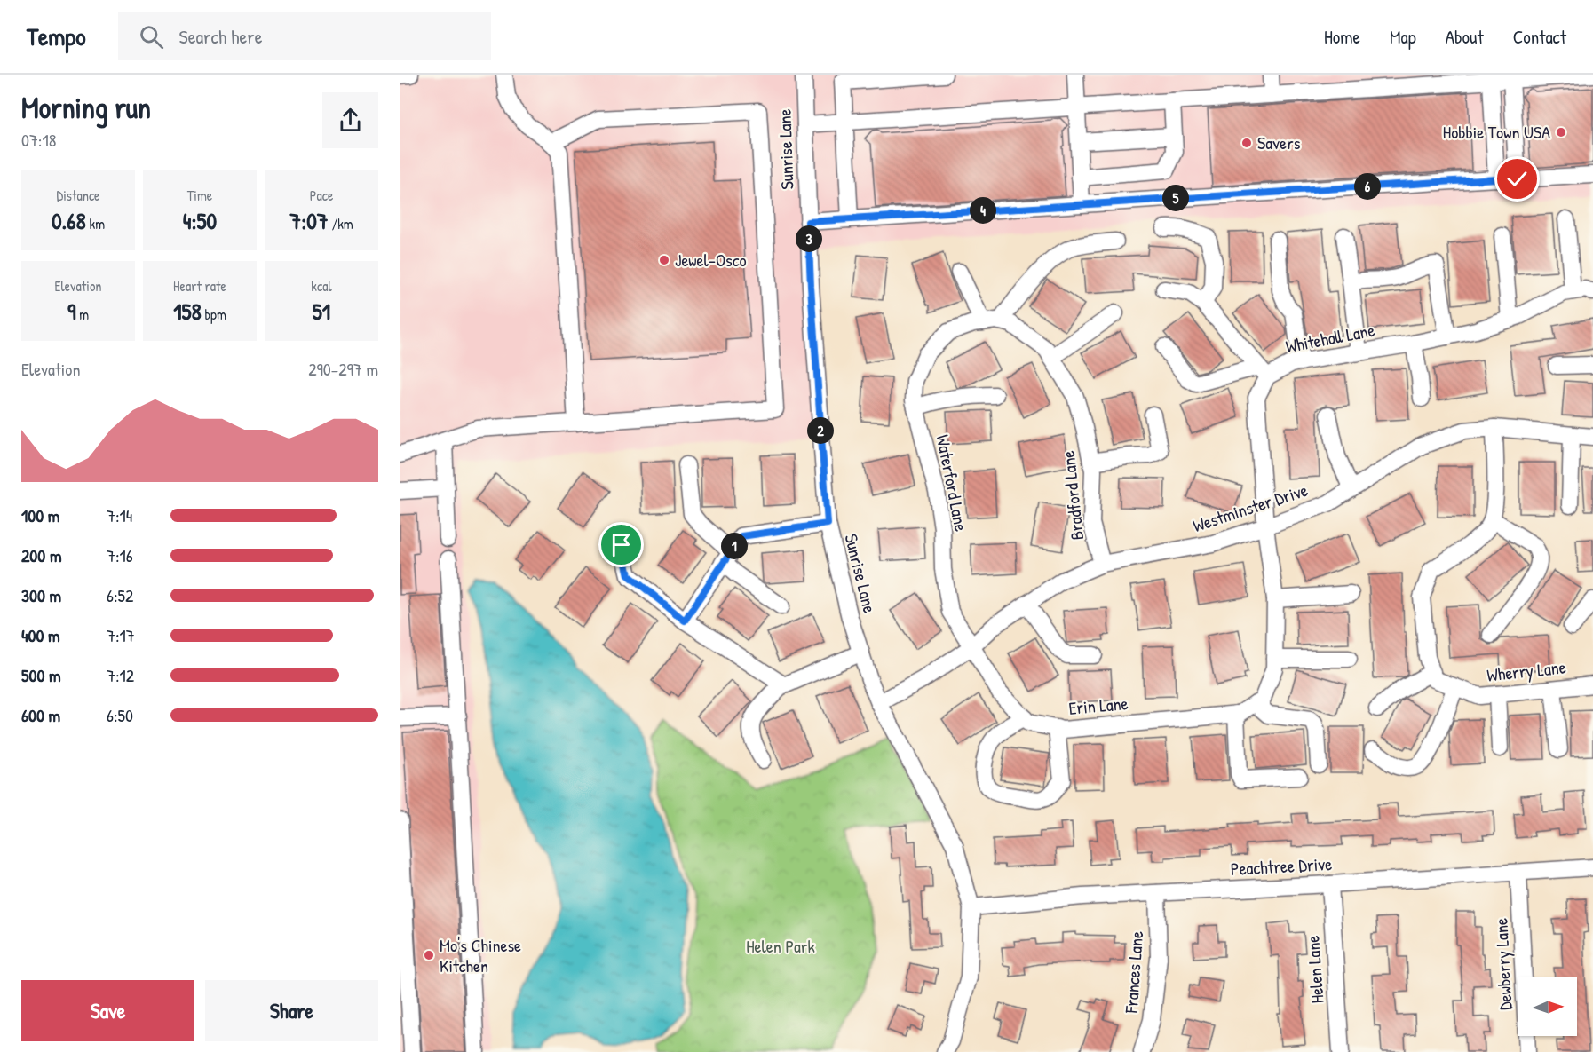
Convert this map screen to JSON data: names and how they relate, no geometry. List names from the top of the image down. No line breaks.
{"streets":{"street":["Sunrise Lane","Whitehall Lane","Waterford Lane","Bradford Lane","Westminster Drive","Wherry Lane","Erin Lane","Peachtree Drive","Dewberry Lane","Helen Lane","Frances Lane"]},"crossings":[["Sunrise Lane","Westminster Drive"],["Sunrise Lane","Peachtree Drive"],["Waterford Lane","Bradford Lane"],["Waterford Lane","Westminster Drive"],["Waterford Lane","Erin Lane"],["Bradford Lane","Westminster Drive"],["Westminster Drive","Erin Lane"],["Peachtree Drive","Dewberry Lane"],["Peachtree Drive","Helen Lane"],["Peachtree Drive","Frances Lane"]],"parks":["Helen Park"],"places":["Hobbie Town USA","Savers","Jewel-Osco","Mo's Chinese Kitchen"],"north":"right","page":{"header":"Tempo","search":"Search here","nav":["Home","Map","About","Contact"],"heading":["Morning run","07:18"],"stats":[["Distance","0.68 km"],["Time","4:50"],["Pace","7:07 /km"],["Elevation","9 m"],["Heart rate","158 bpm"],["kcal","51"]],"pins":["6","5","4","3","2","1"],"chart":["Elevation","290–297 m"],"list":[{"name":"100 m","note":"7:14"},{"name":"200 m","note":"7:16"},{"name":"300 m","note":"6:52"},{"name":"400 m","note":"7:17"},{"name":"500 m","note":"7:12"},{"name":"600 m","note":"6:50"}],"buttons":["Save","Share"]}}
